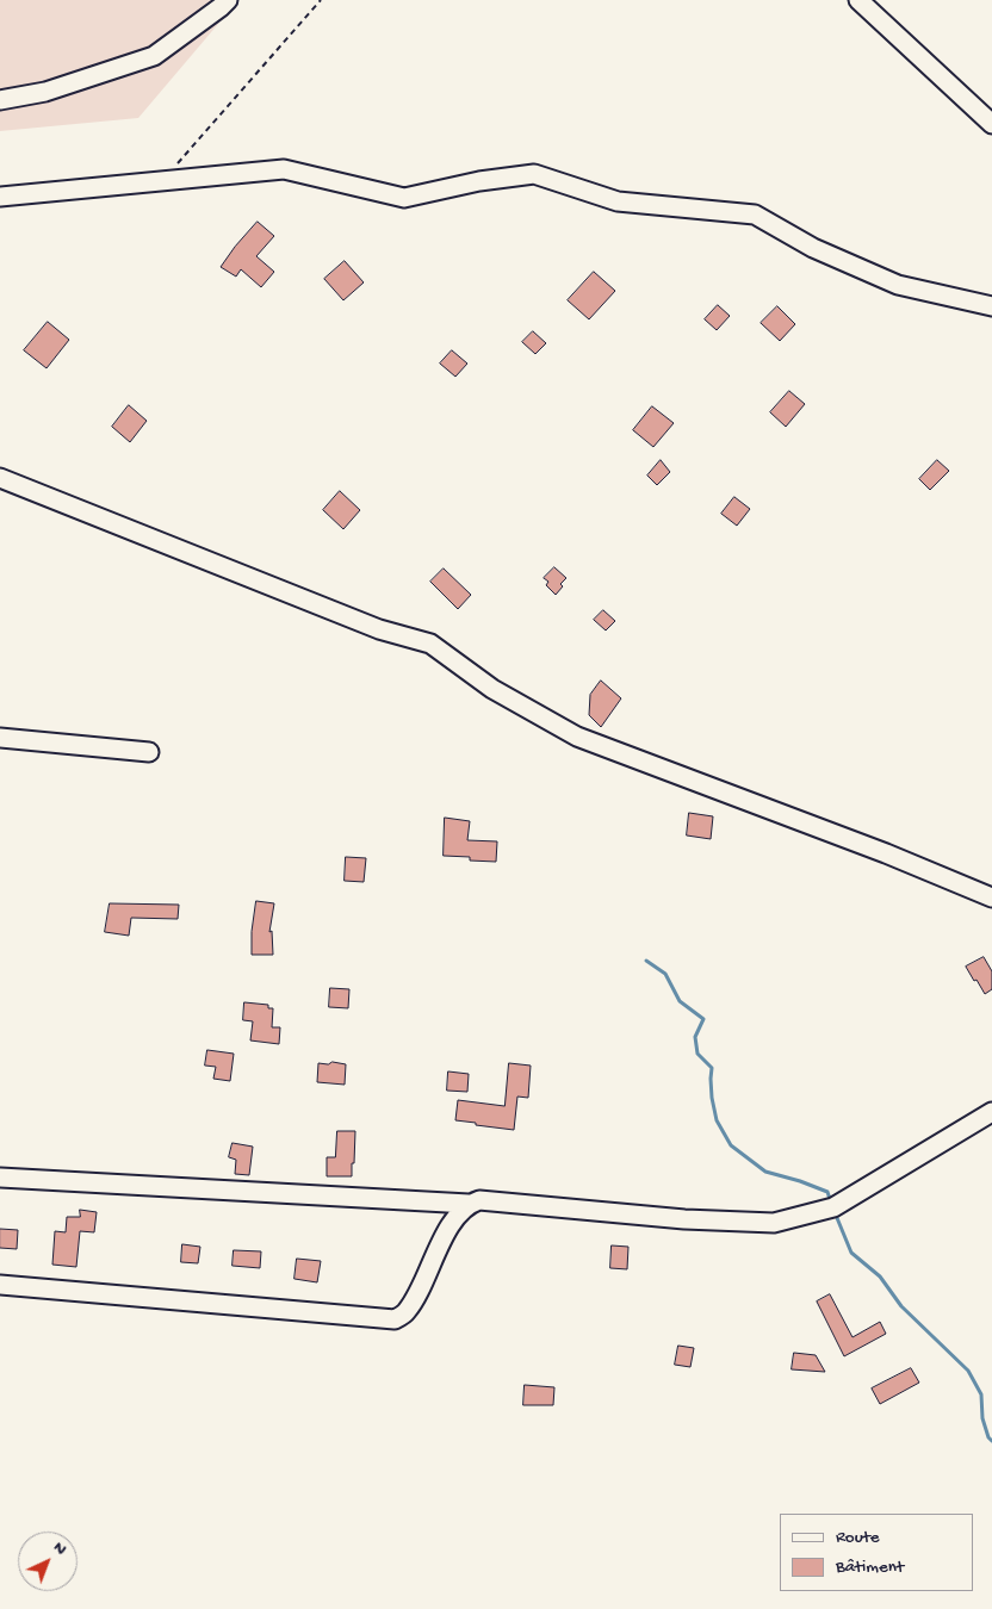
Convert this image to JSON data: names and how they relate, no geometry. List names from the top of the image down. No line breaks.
{"legend":["Route","Bâtiment"],"north":"top right"}
